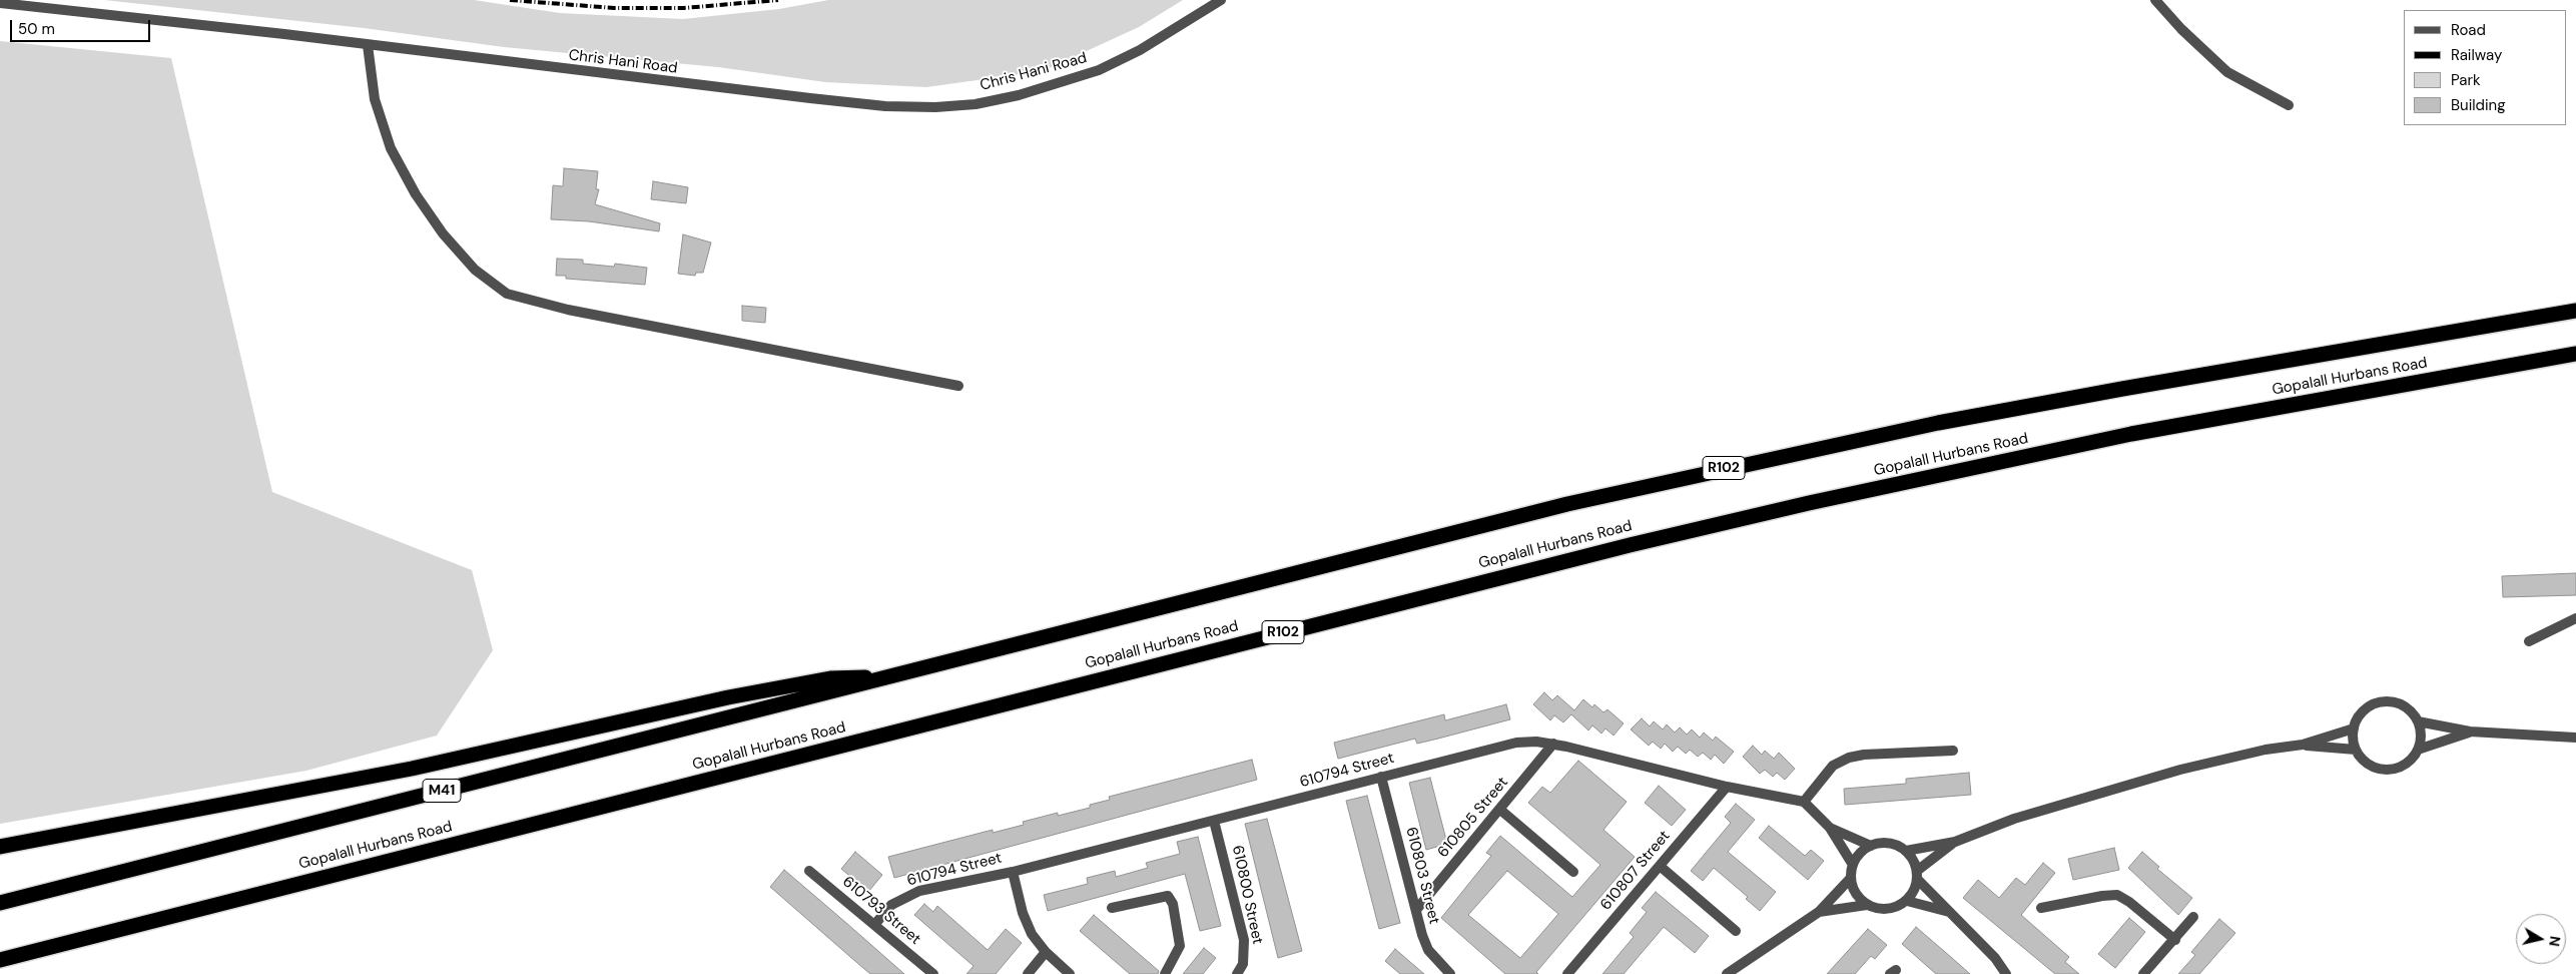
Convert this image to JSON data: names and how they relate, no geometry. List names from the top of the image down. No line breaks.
{"streets":{"highway":["Gopalall Hurbans Road","R102","M41"],"street":["Chris Hani Road","610794 Street","610805 Street","610807 Street","610803 Street","610800 Street","610793 Street"]},"crossings":[["610794 Street","610805 Street"],["610794 Street","610807 Street"],["610794 Street","610803 Street"],["610794 Street","610800 Street"],["610794 Street","610793 Street"],["610805 Street","610803 Street"]],"legend":["Road","Railway","Park","Building"],"scale_bar":"50 m","north":"right"}
